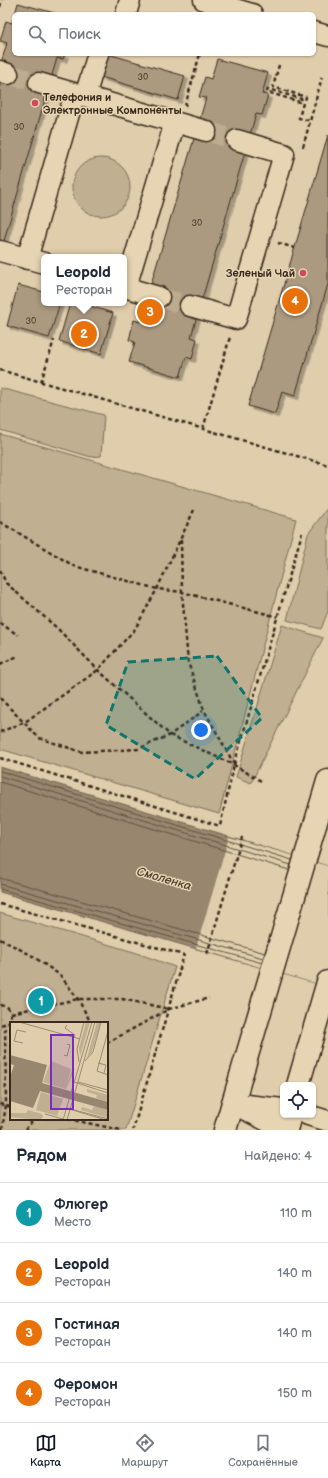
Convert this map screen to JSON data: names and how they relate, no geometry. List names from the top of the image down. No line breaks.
{"water":["Смоленка"],"places":["Телефония и Электронные Компоненты","Зеленый Чай"],"house_numbers":["30","30","30","30"],"page":{"search":"Поиск","popup":["Leopold","Ресторан"],"pins":["4","3","2","1"],"heading":["Рядом","Найдено: 4"],"list":[{"mark":"1","name":"Флюгер","note":"Место","value":"110 m"},{"mark":"2","name":"Leopold","note":"Ресторан","value":"140 m"},{"mark":"3","name":"Гостиная","note":"Ресторан","value":"140 m"},{"mark":"4","name":"Феромон","note":"Ресторан","value":"150 m"}],"nav":["Карта","Маршрут","Сохранённые"]}}
